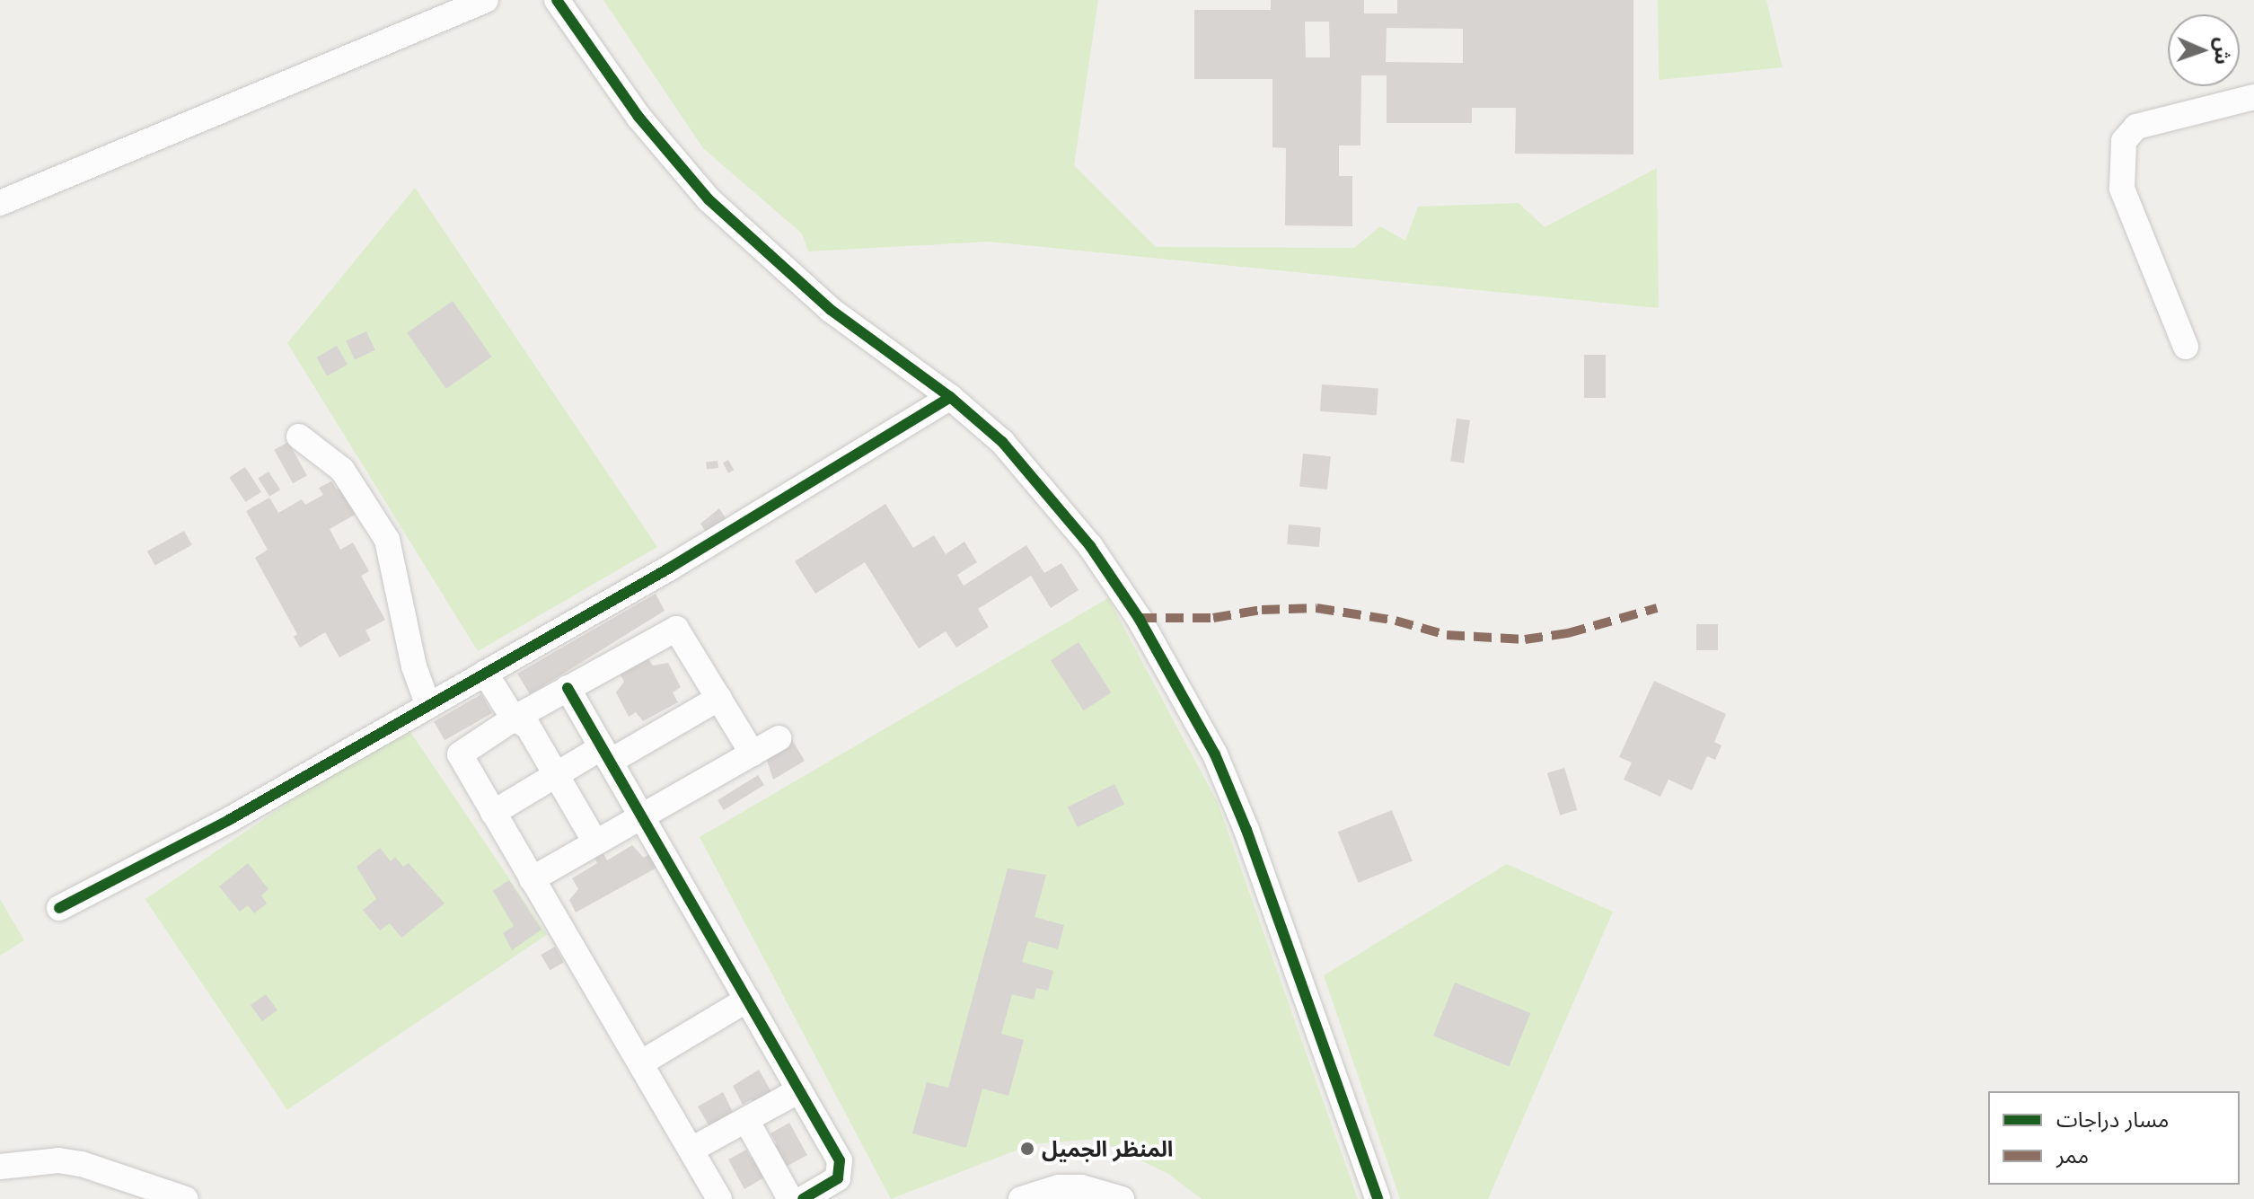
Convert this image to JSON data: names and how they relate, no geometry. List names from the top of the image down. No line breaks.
{"places":["المنظر الجميل"],"legend":["مسار دراجات","ممر"],"north":"right"}
